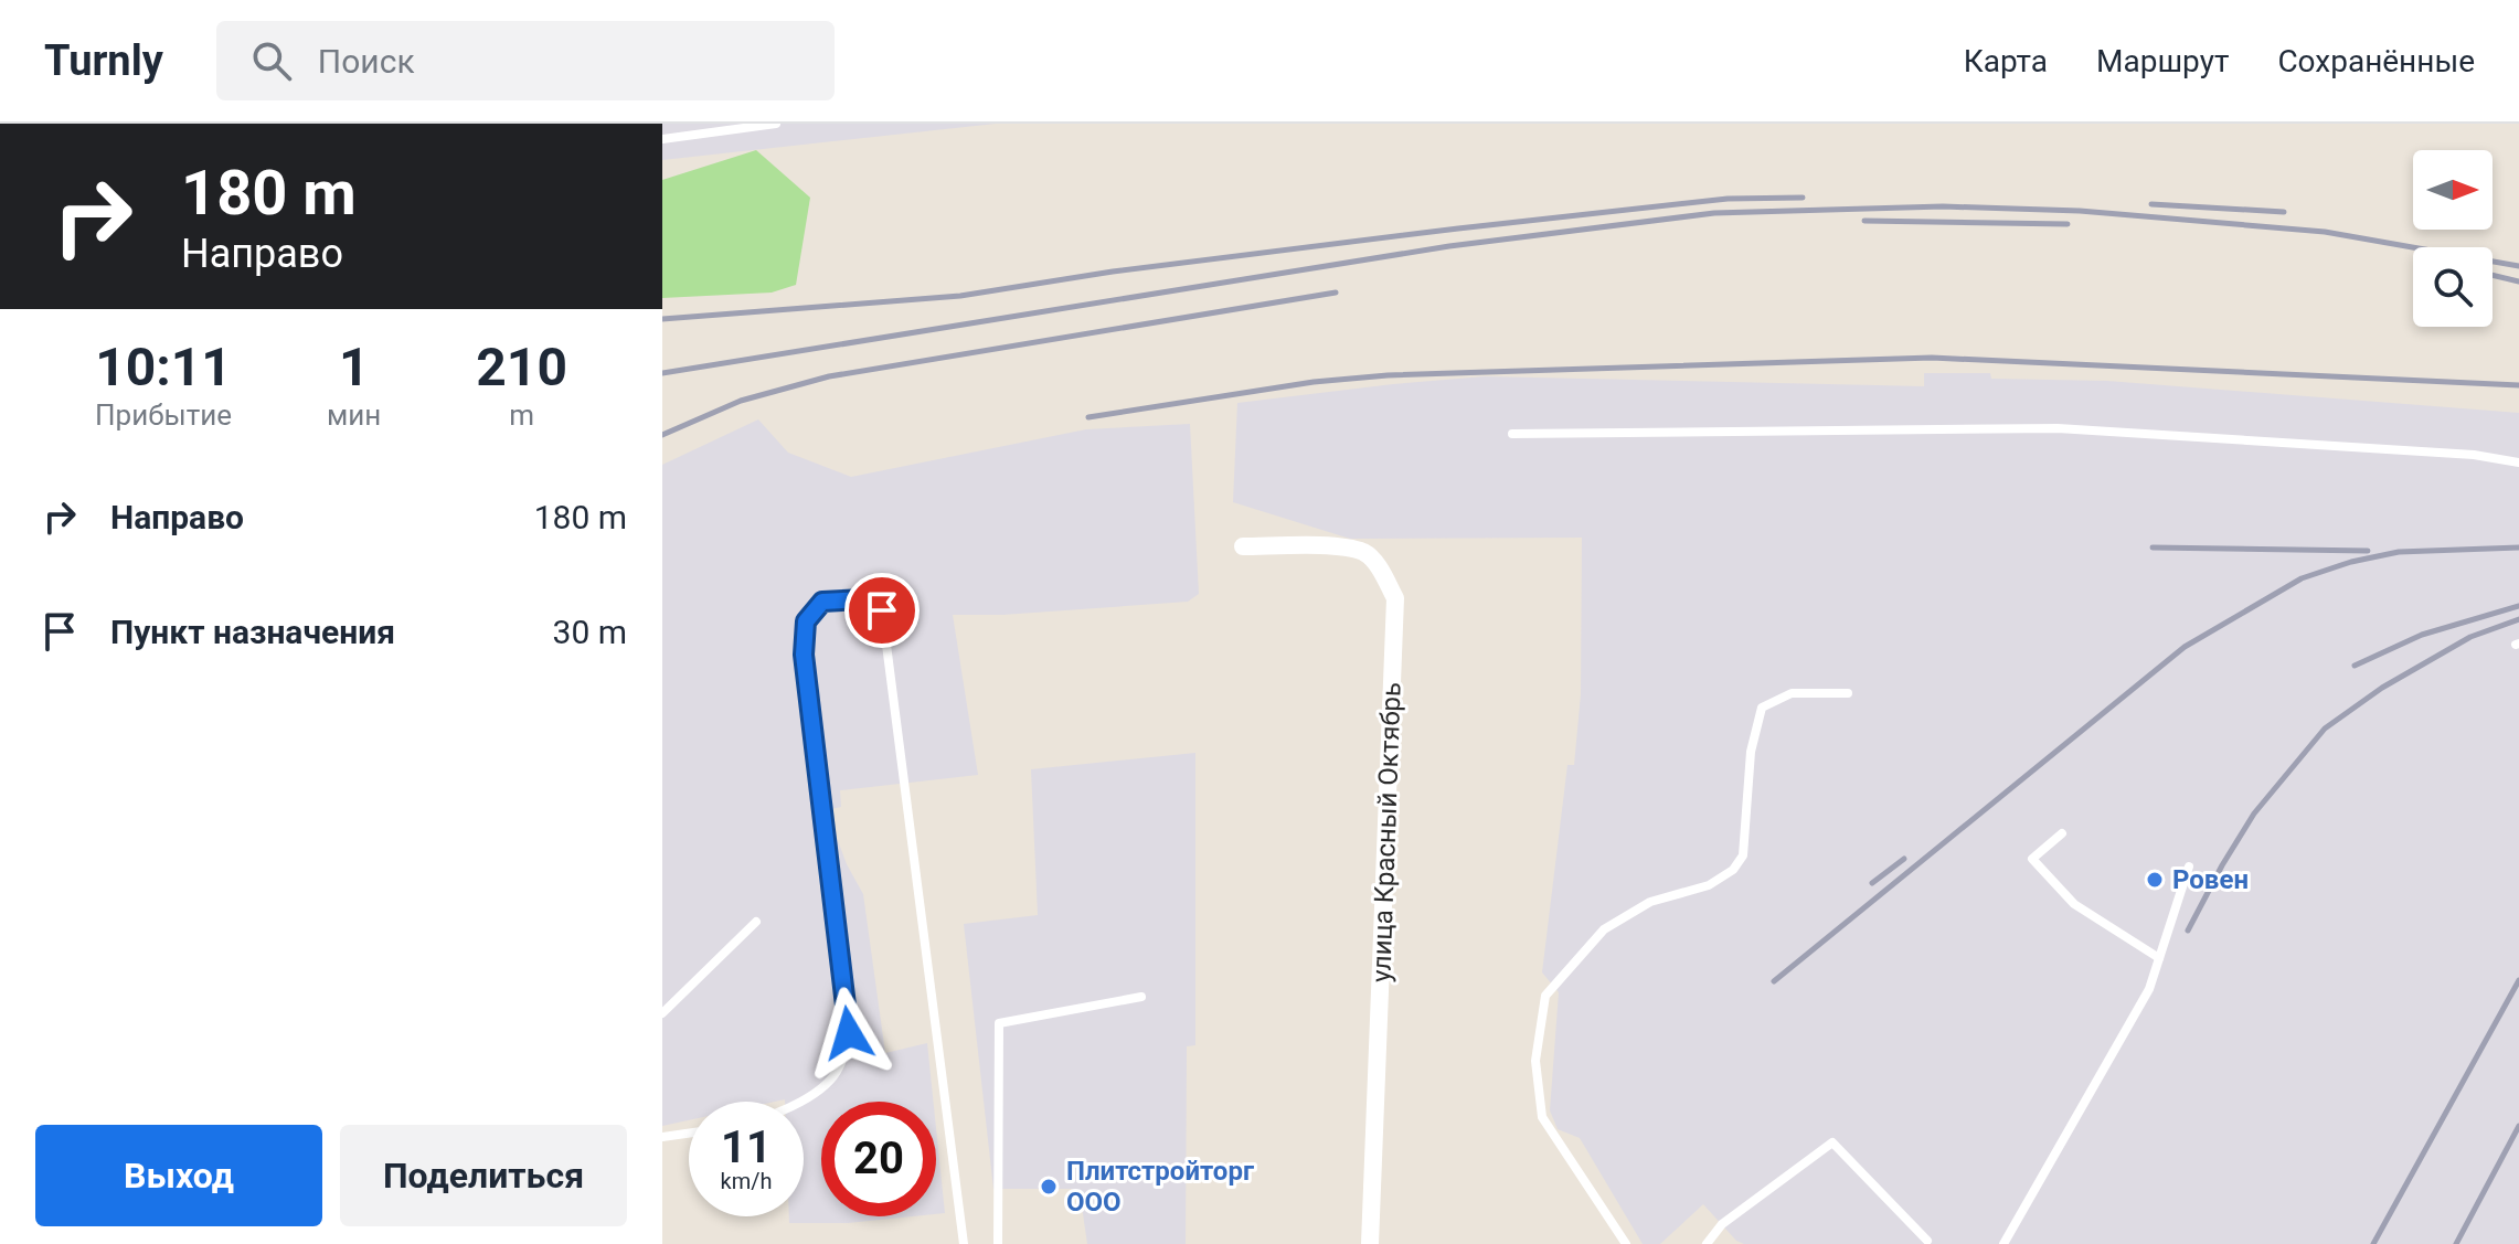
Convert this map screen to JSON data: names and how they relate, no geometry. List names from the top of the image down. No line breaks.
{"streets":{"street":["улица Красный Октябрь"]},"places":["Ровен","Плитстройторг ООО"],"north":"right","page":{"header":"Turnly","search":"Поиск","nav":["Карта","Маршрут","Сохранённые"],"turn":["180 m","Направо"],"eta":["10:11","Прибытие","1","мин","210","m"],"list":[{"name":"Направо","value":"180 m"},{"name":"Пункт назначения","value":"30 m"}],"speed":"11 km/h","limit":"20","buttons":["Выход","Поделиться"]}}
